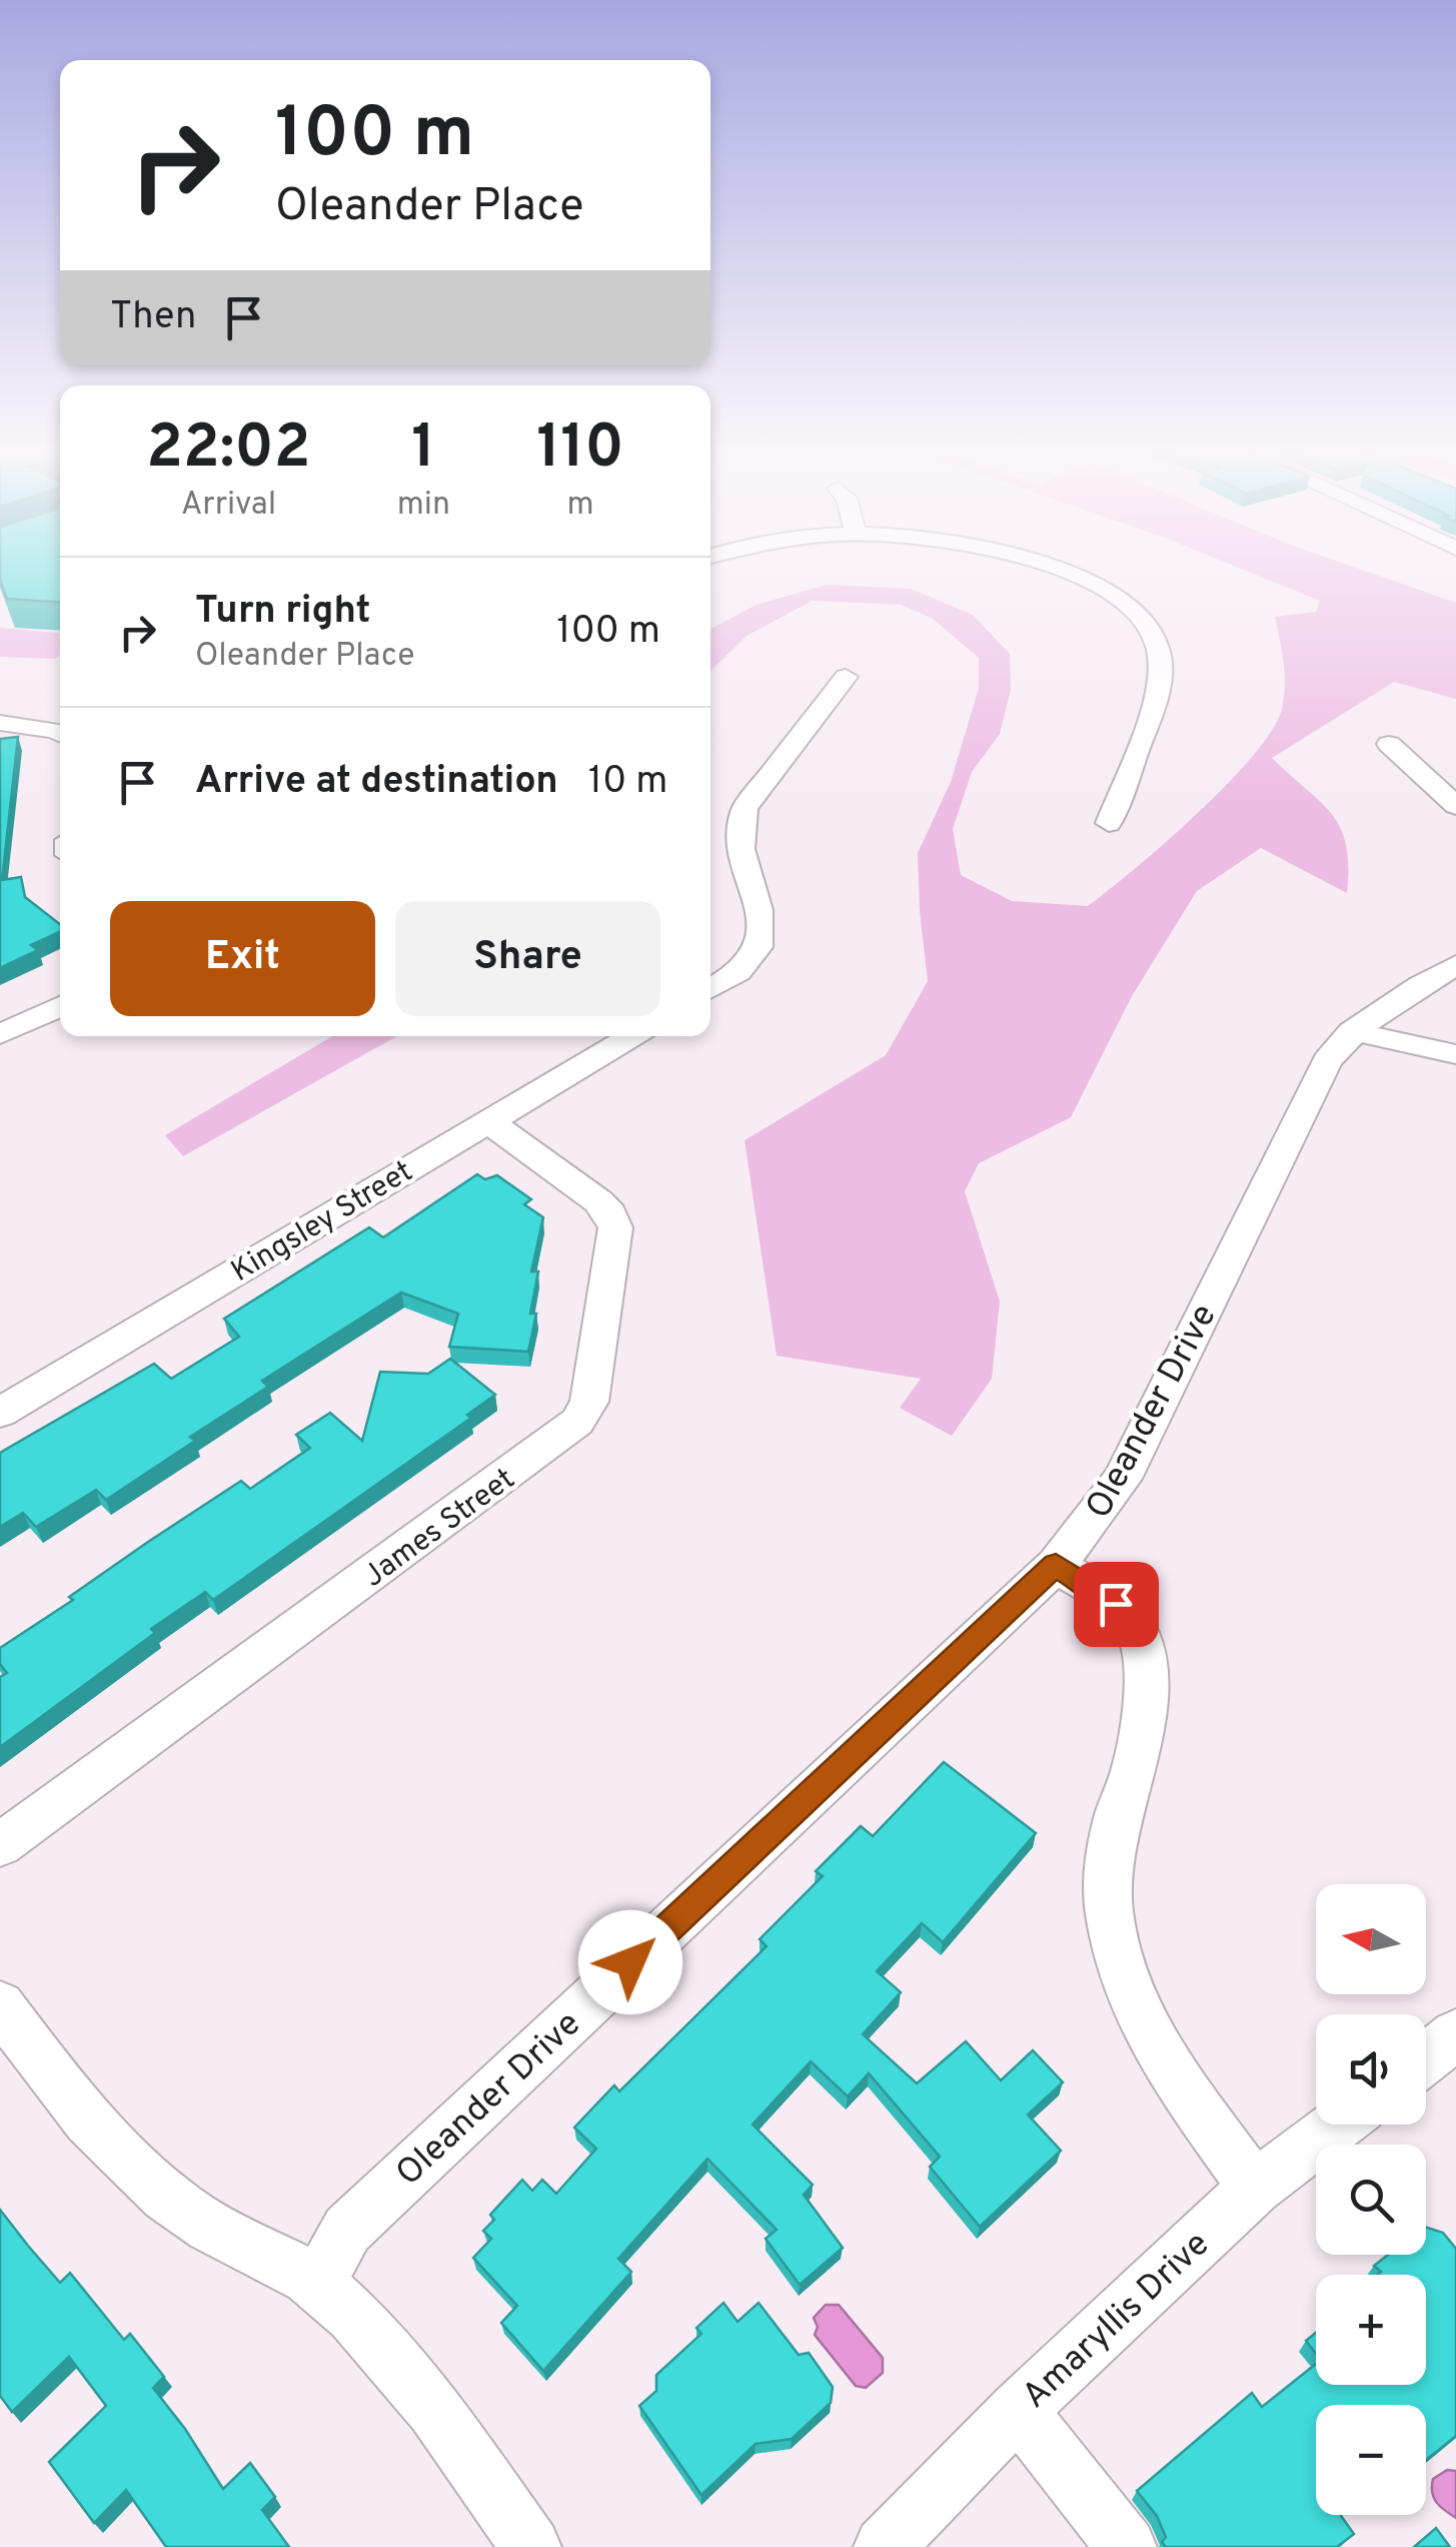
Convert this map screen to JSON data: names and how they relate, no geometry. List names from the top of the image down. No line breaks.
{"streets":{"street":["Kingsley Street","Oleander Drive","James Street","Amaryllis Drive"]},"crossings":[["Kingsley Street","James Street"]],"north":"left","page":{"turn":["100 m","Oleander Place"],"then":"Then","eta":["22:02","Arrival","1","min","110","m"],"list":[{"name":"Turn right","note":"Oleander Place","value":"100 m"},{"name":"Arrive at destination","value":"10 m"}],"buttons":["Exit","Share"],"map_buttons":["+","−"]}}
